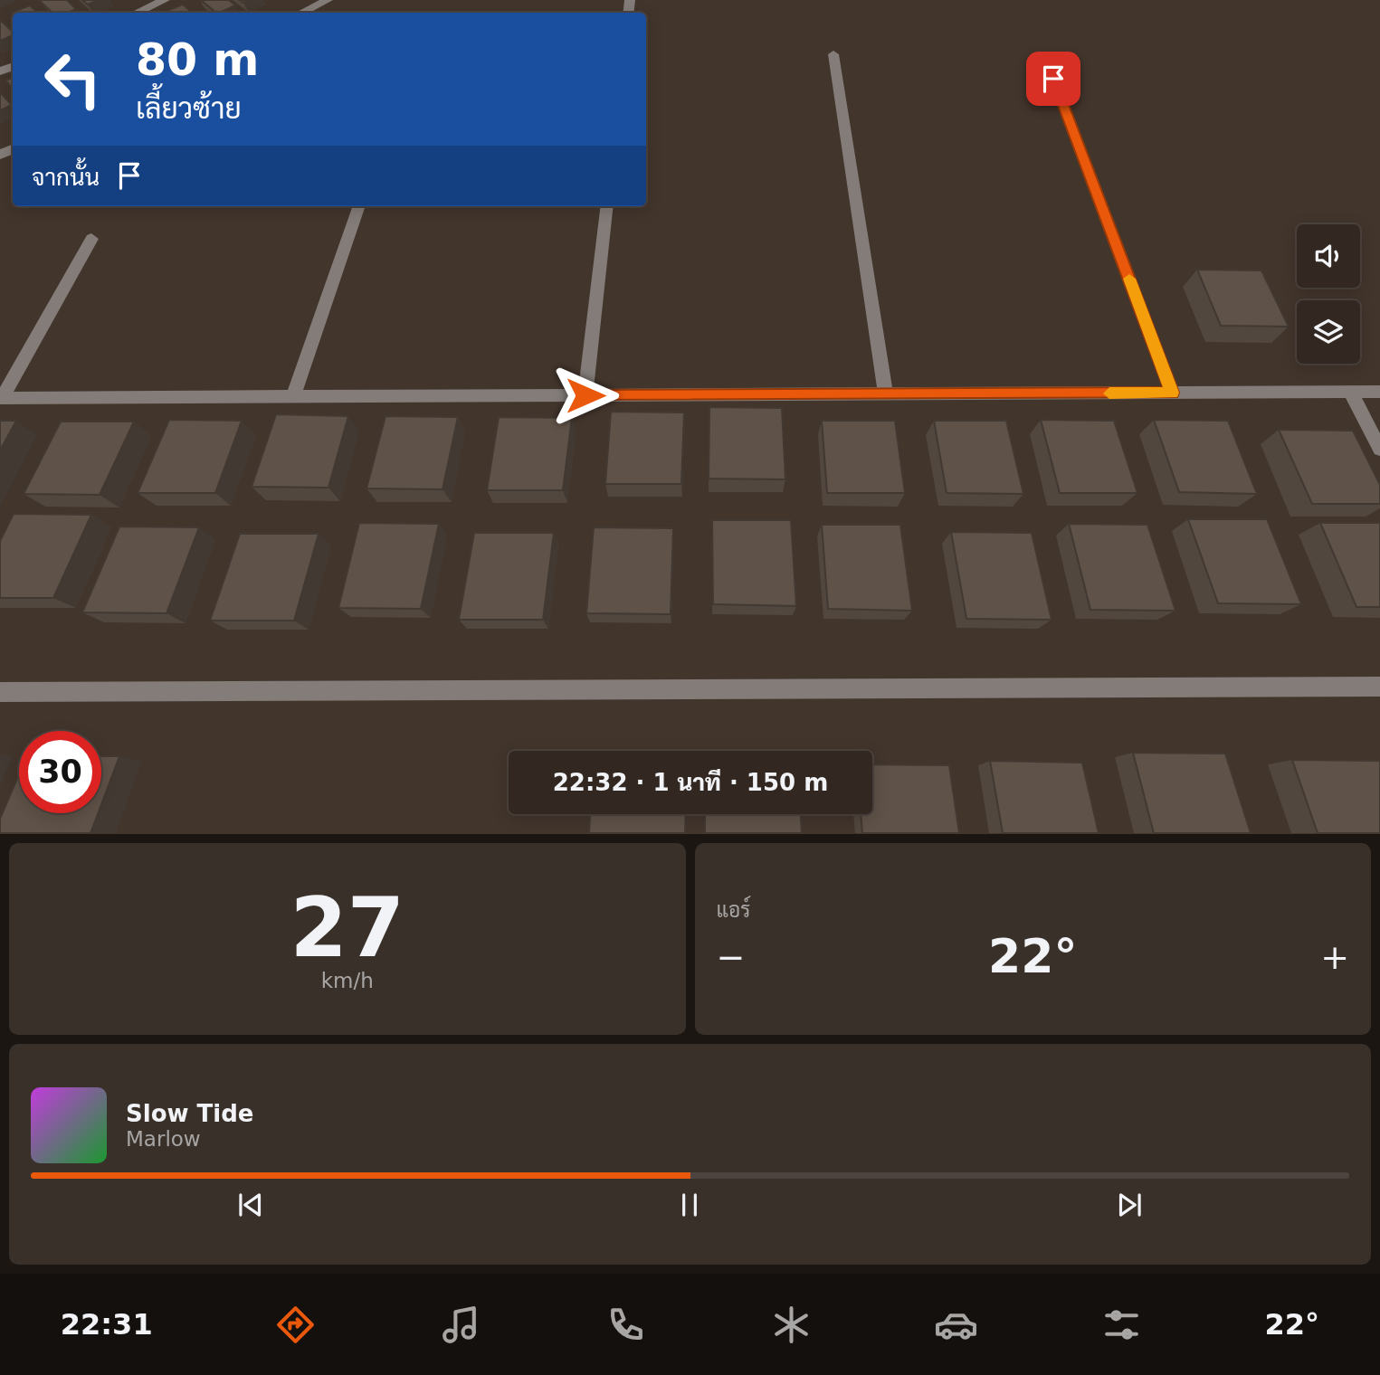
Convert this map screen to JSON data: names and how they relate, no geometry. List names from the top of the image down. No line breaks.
{"page":{"turn":["80 m","เลี้ยวซ้าย"],"then":"จากนั้น","limit":"30","trip":"22:32 · 1 นาที · 150 m","tile":[["27","km/h"],"แอร์"],"heat":["−","22°","+"],"song":["Slow Tide","Marlow"],"tabs":["22:31","22°"]}}
